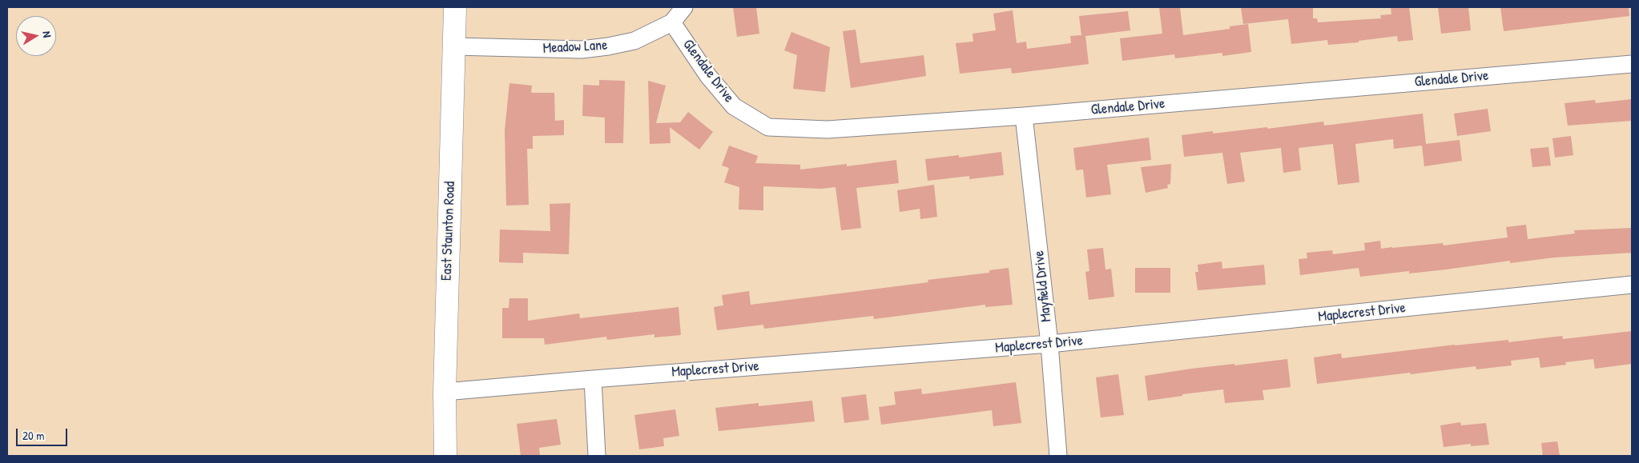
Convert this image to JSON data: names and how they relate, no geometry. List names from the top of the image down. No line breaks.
{"streets":{"main road":["East Staunton Road"],"street":["Meadow Lane","Glendale Drive","Mayfield Drive","Maplecrest Drive"]},"crossings":[["Meadow Lane","Glendale Drive"],["Meadow Lane","East Staunton Road"],["Glendale Drive","Mayfield Drive"],["East Staunton Road","Maplecrest Drive"],["Mayfield Drive","Maplecrest Drive"]],"scale_bar":"20 m","north":"right"}
